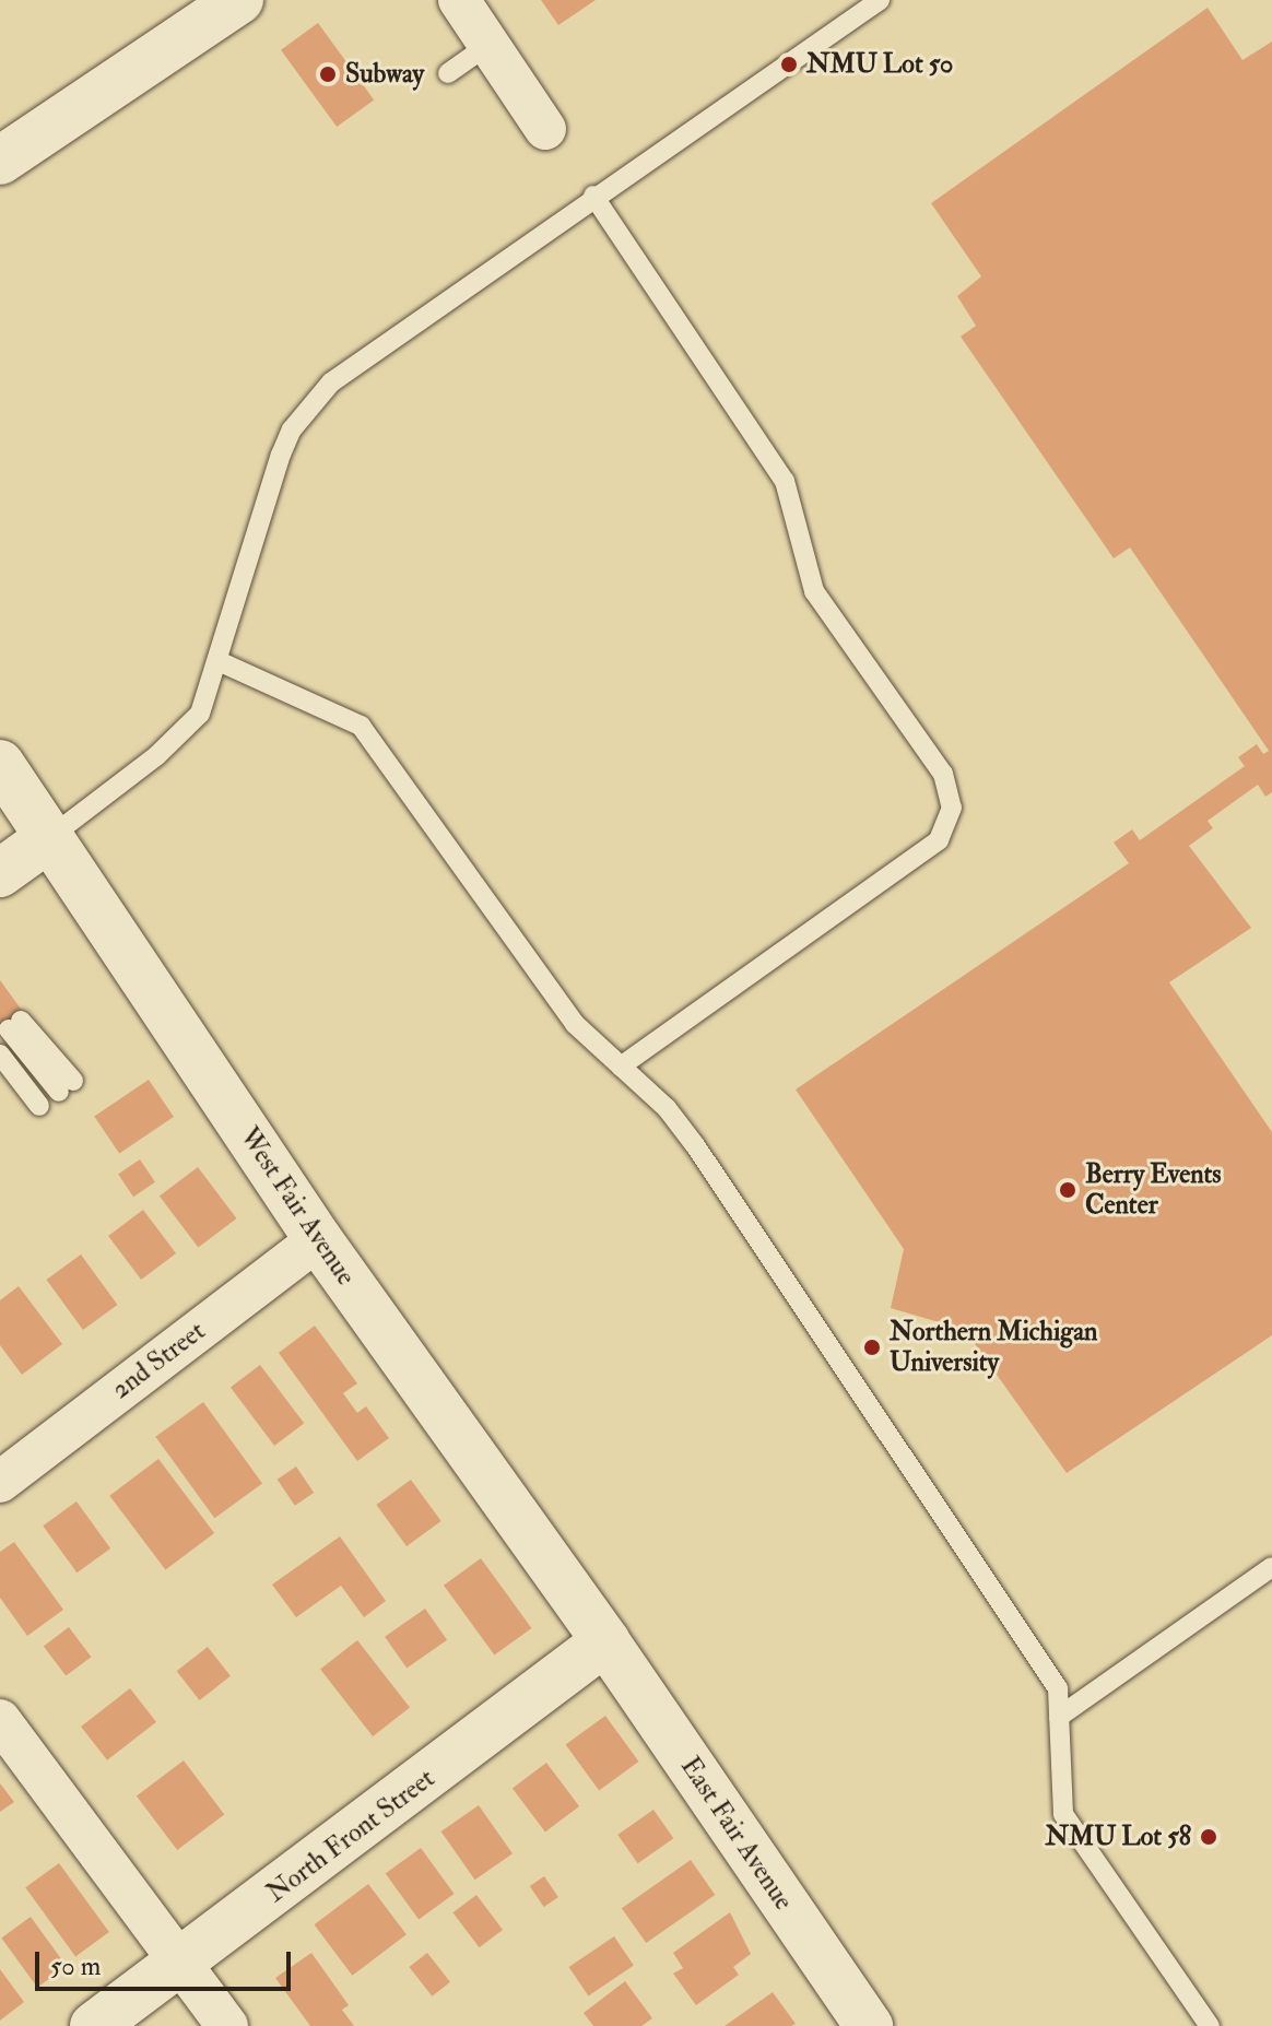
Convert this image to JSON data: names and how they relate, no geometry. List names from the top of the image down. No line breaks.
{"streets":{"street":["West Fair Avenue","2nd Street","East Fair Avenue","North Front Street"]},"crossings":[["West Fair Avenue","2nd Street"],["West Fair Avenue","East Fair Avenue"],["West Fair Avenue","North Front Street"],["East Fair Avenue","North Front Street"]],"places":["NMU Lot 50","Subway","Berry Events Center","Northern Michigan University","NMU Lot 58"],"scale_bar":"50 m"}
